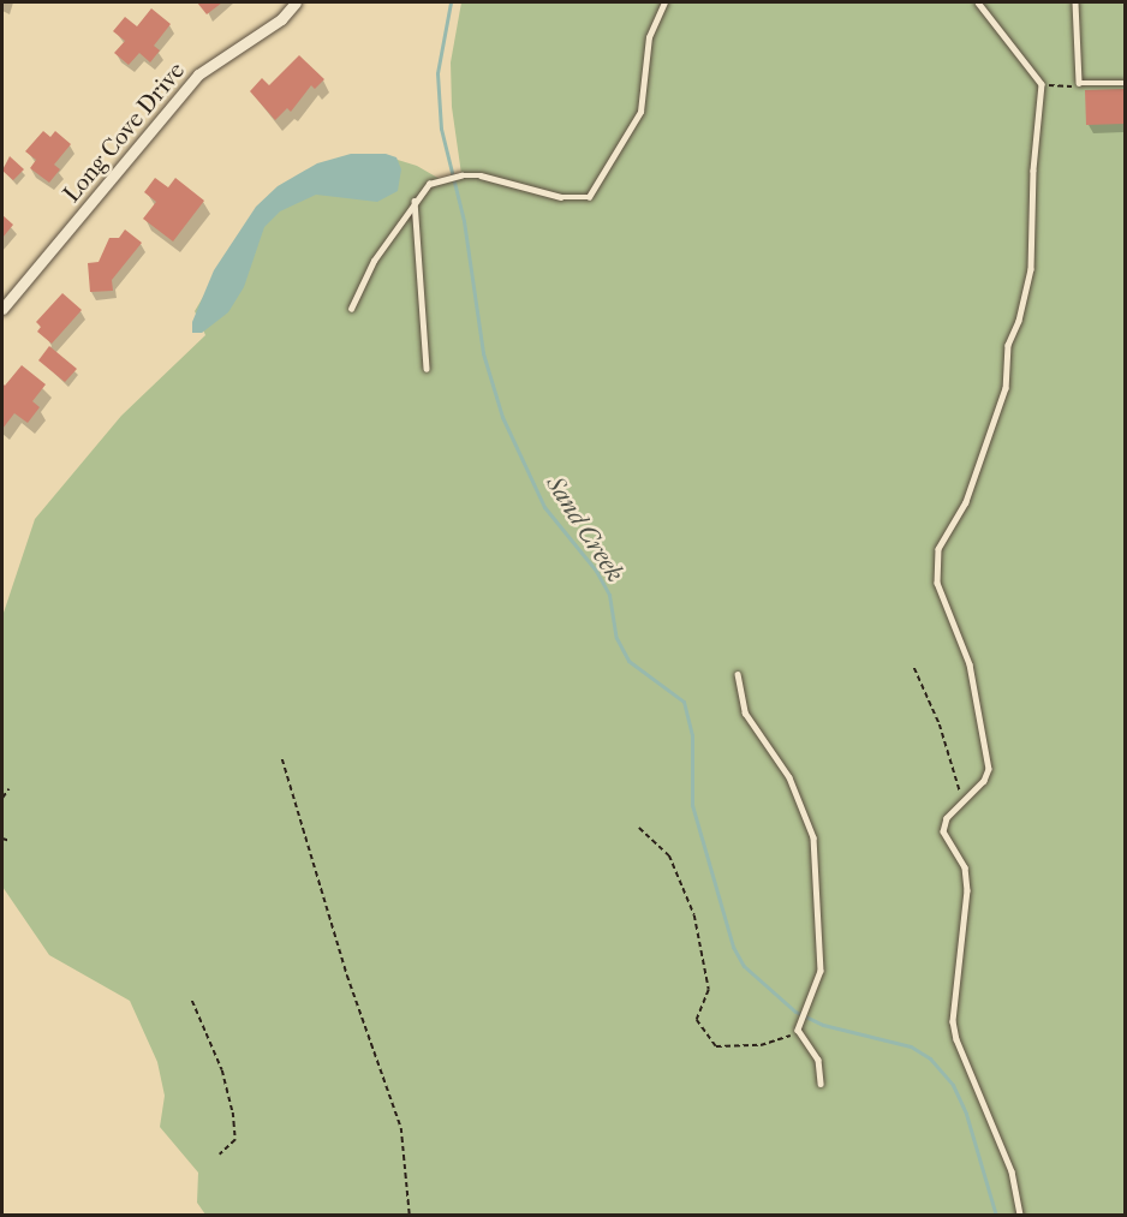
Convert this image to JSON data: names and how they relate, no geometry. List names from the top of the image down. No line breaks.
{"streets":{"street":["Long Cove Drive"]},"water":["Sand Creek"]}
